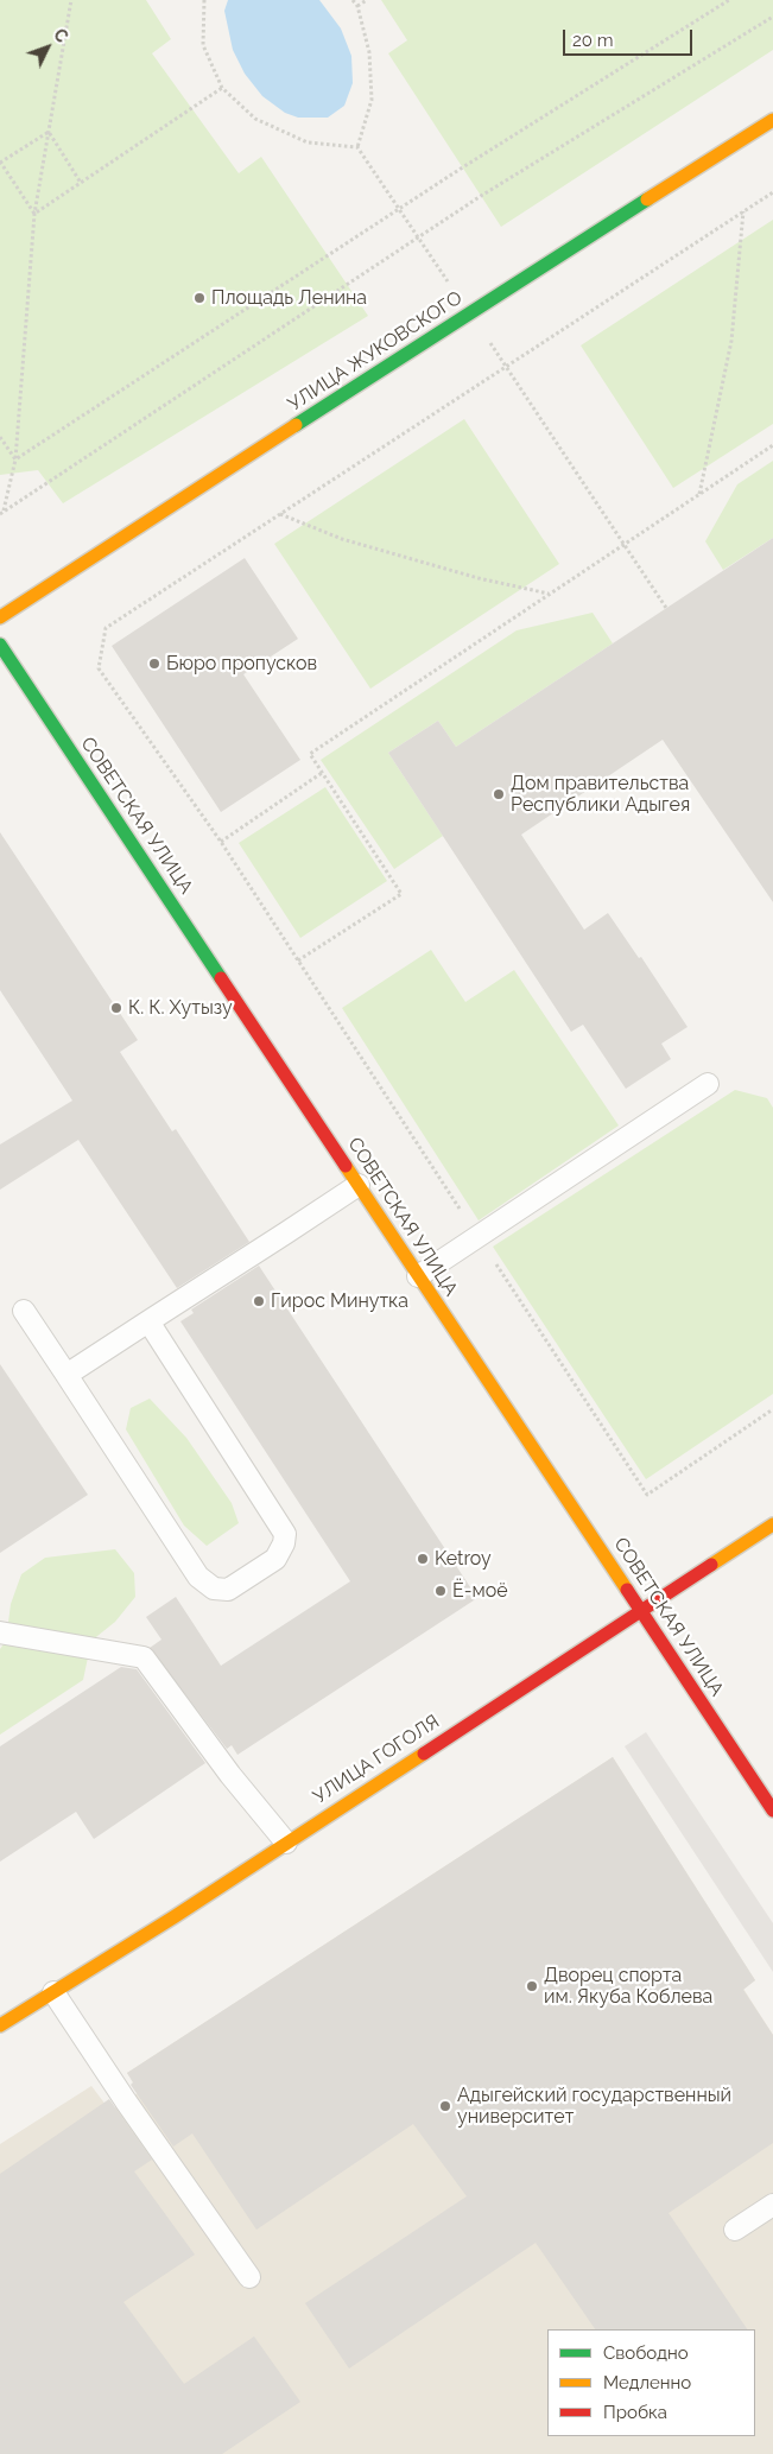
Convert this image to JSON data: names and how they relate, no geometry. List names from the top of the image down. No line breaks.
{"streets":{"main road":["УЛИЦА ЖУКОВСКОГО","СОВЕТСКАЯ УЛИЦА","УЛИЦА ГОГОЛЯ"]},"crossings":[["СОВЕТСКАЯ УЛИЦА","УЛИЦА ГОГОЛЯ"]],"places":["Площадь Ленина","Бюро пропусков","Дом правительства Республики Адыгея","К. К. Хутызу","Гирос Минутка","Ketroy","Ё-моё","Дворец спорта им. Якуба Коблева","Адыгейский государственный университет"],"legend":["Свободно","Медленно","Пробка"],"scale_bar":"20 m","north":"top right"}
